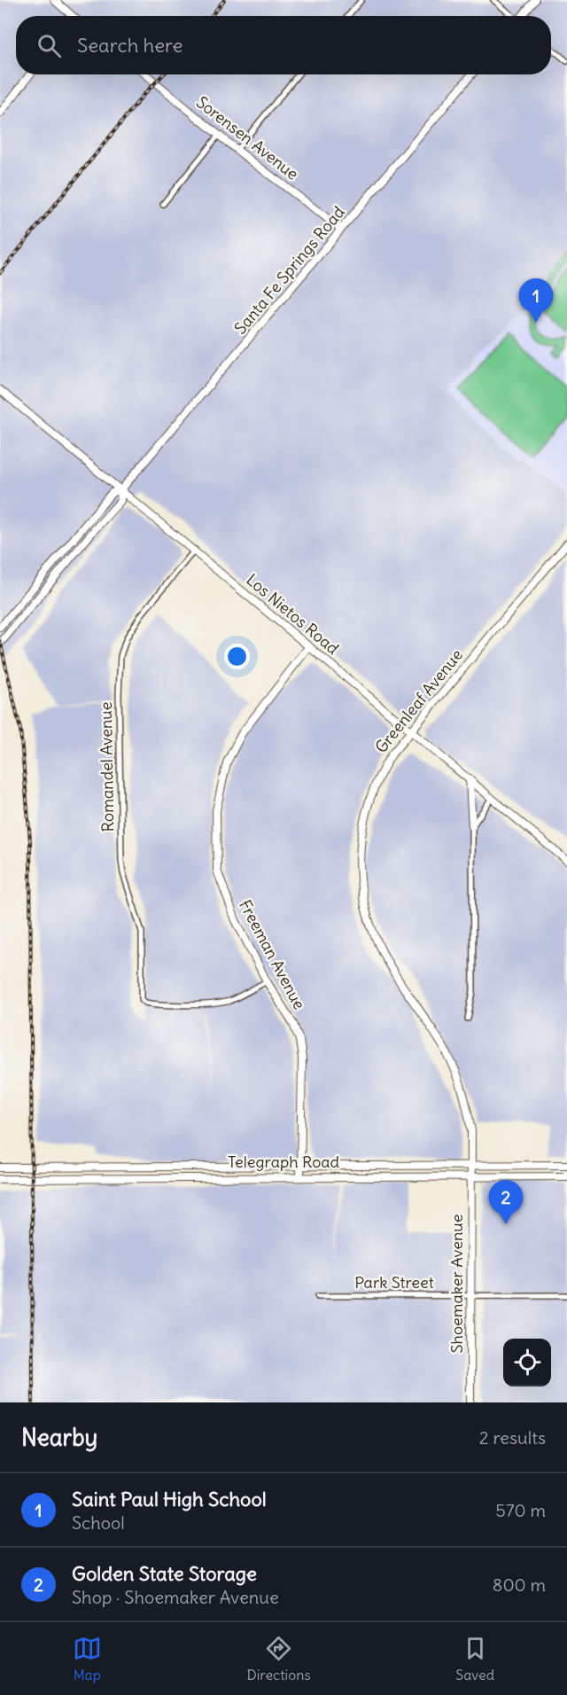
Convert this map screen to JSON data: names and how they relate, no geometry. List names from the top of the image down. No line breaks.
{"streets":{"main road":["Sorensen Avenue","Santa Fe Springs Road","Los Nietos Road","Greenleaf Avenue","Freeman Avenue","Telegraph Road","Shoemaker Avenue"],"street":["Romandel Avenue","Park Street"]},"crossings":[["Sorensen Avenue","Santa Fe Springs Road"],["Santa Fe Springs Road","Los Nietos Road"],["Los Nietos Road","Greenleaf Avenue"],["Los Nietos Road","Romandel Avenue"],["Los Nietos Road","Freeman Avenue"],["Greenleaf Avenue","Telegraph Road"],["Greenleaf Avenue","Shoemaker Avenue"],["Romandel Avenue","Freeman Avenue"],["Freeman Avenue","Telegraph Road"],["Telegraph Road","Shoemaker Avenue"],["Park Street","Shoemaker Avenue"]],"page":{"search":"Search here","pins":["1","2"],"heading":["Nearby","2 results"],"list":[{"mark":"1","name":"Saint Paul High School","note":"School","value":"570 m"},{"mark":"2","name":"Golden State Storage","note":"Shop · Shoemaker Avenue","value":"800 m"}],"nav":["Map","Directions","Saved"]}}
